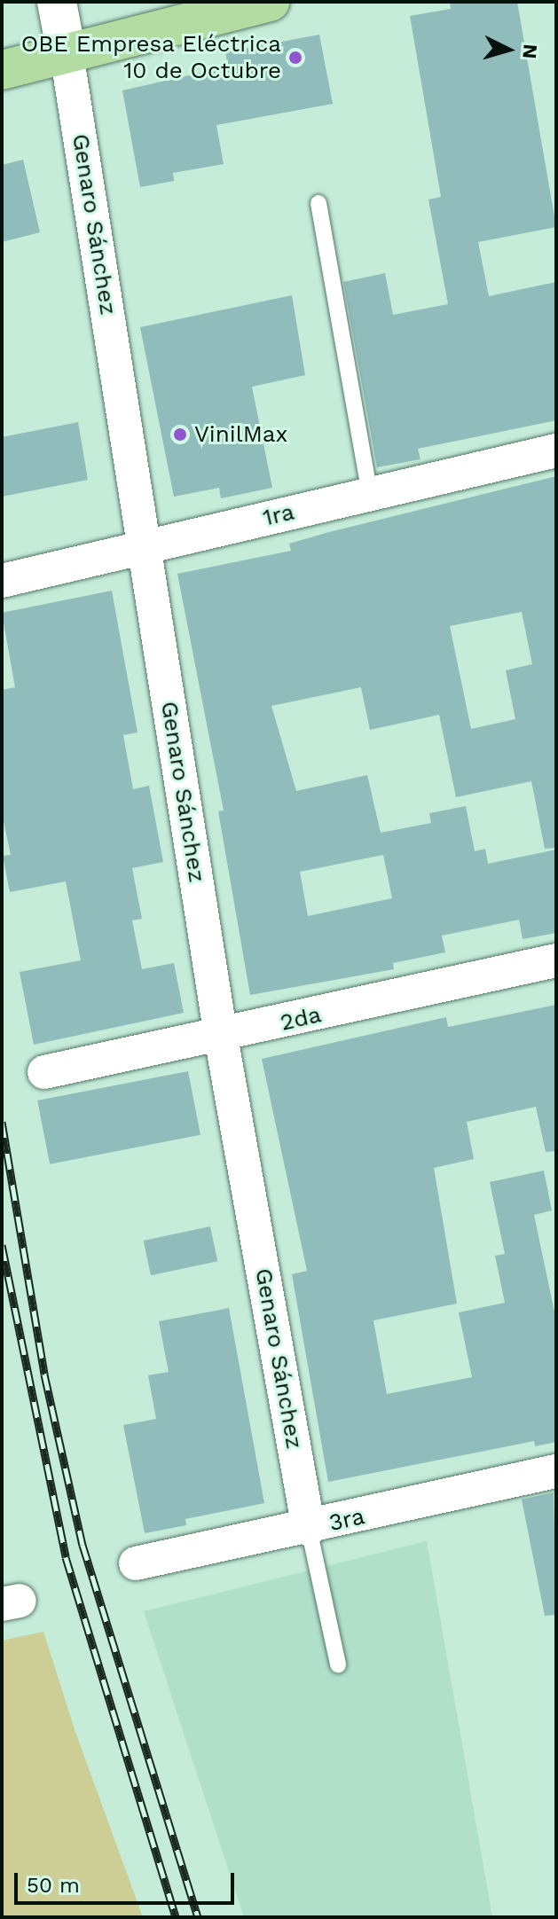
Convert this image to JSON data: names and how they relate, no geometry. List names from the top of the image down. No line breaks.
{"streets":{"street":["Genaro Sánchez","1ra","2da","3ra"]},"crossings":[["Genaro Sánchez","1ra"],["Genaro Sánchez","2da"],["Genaro Sánchez","3ra"]],"places":["OBE Empresa Eléctrica 10 de Octubre","VinilMax"],"scale_bar":"50 m","north":"right"}
